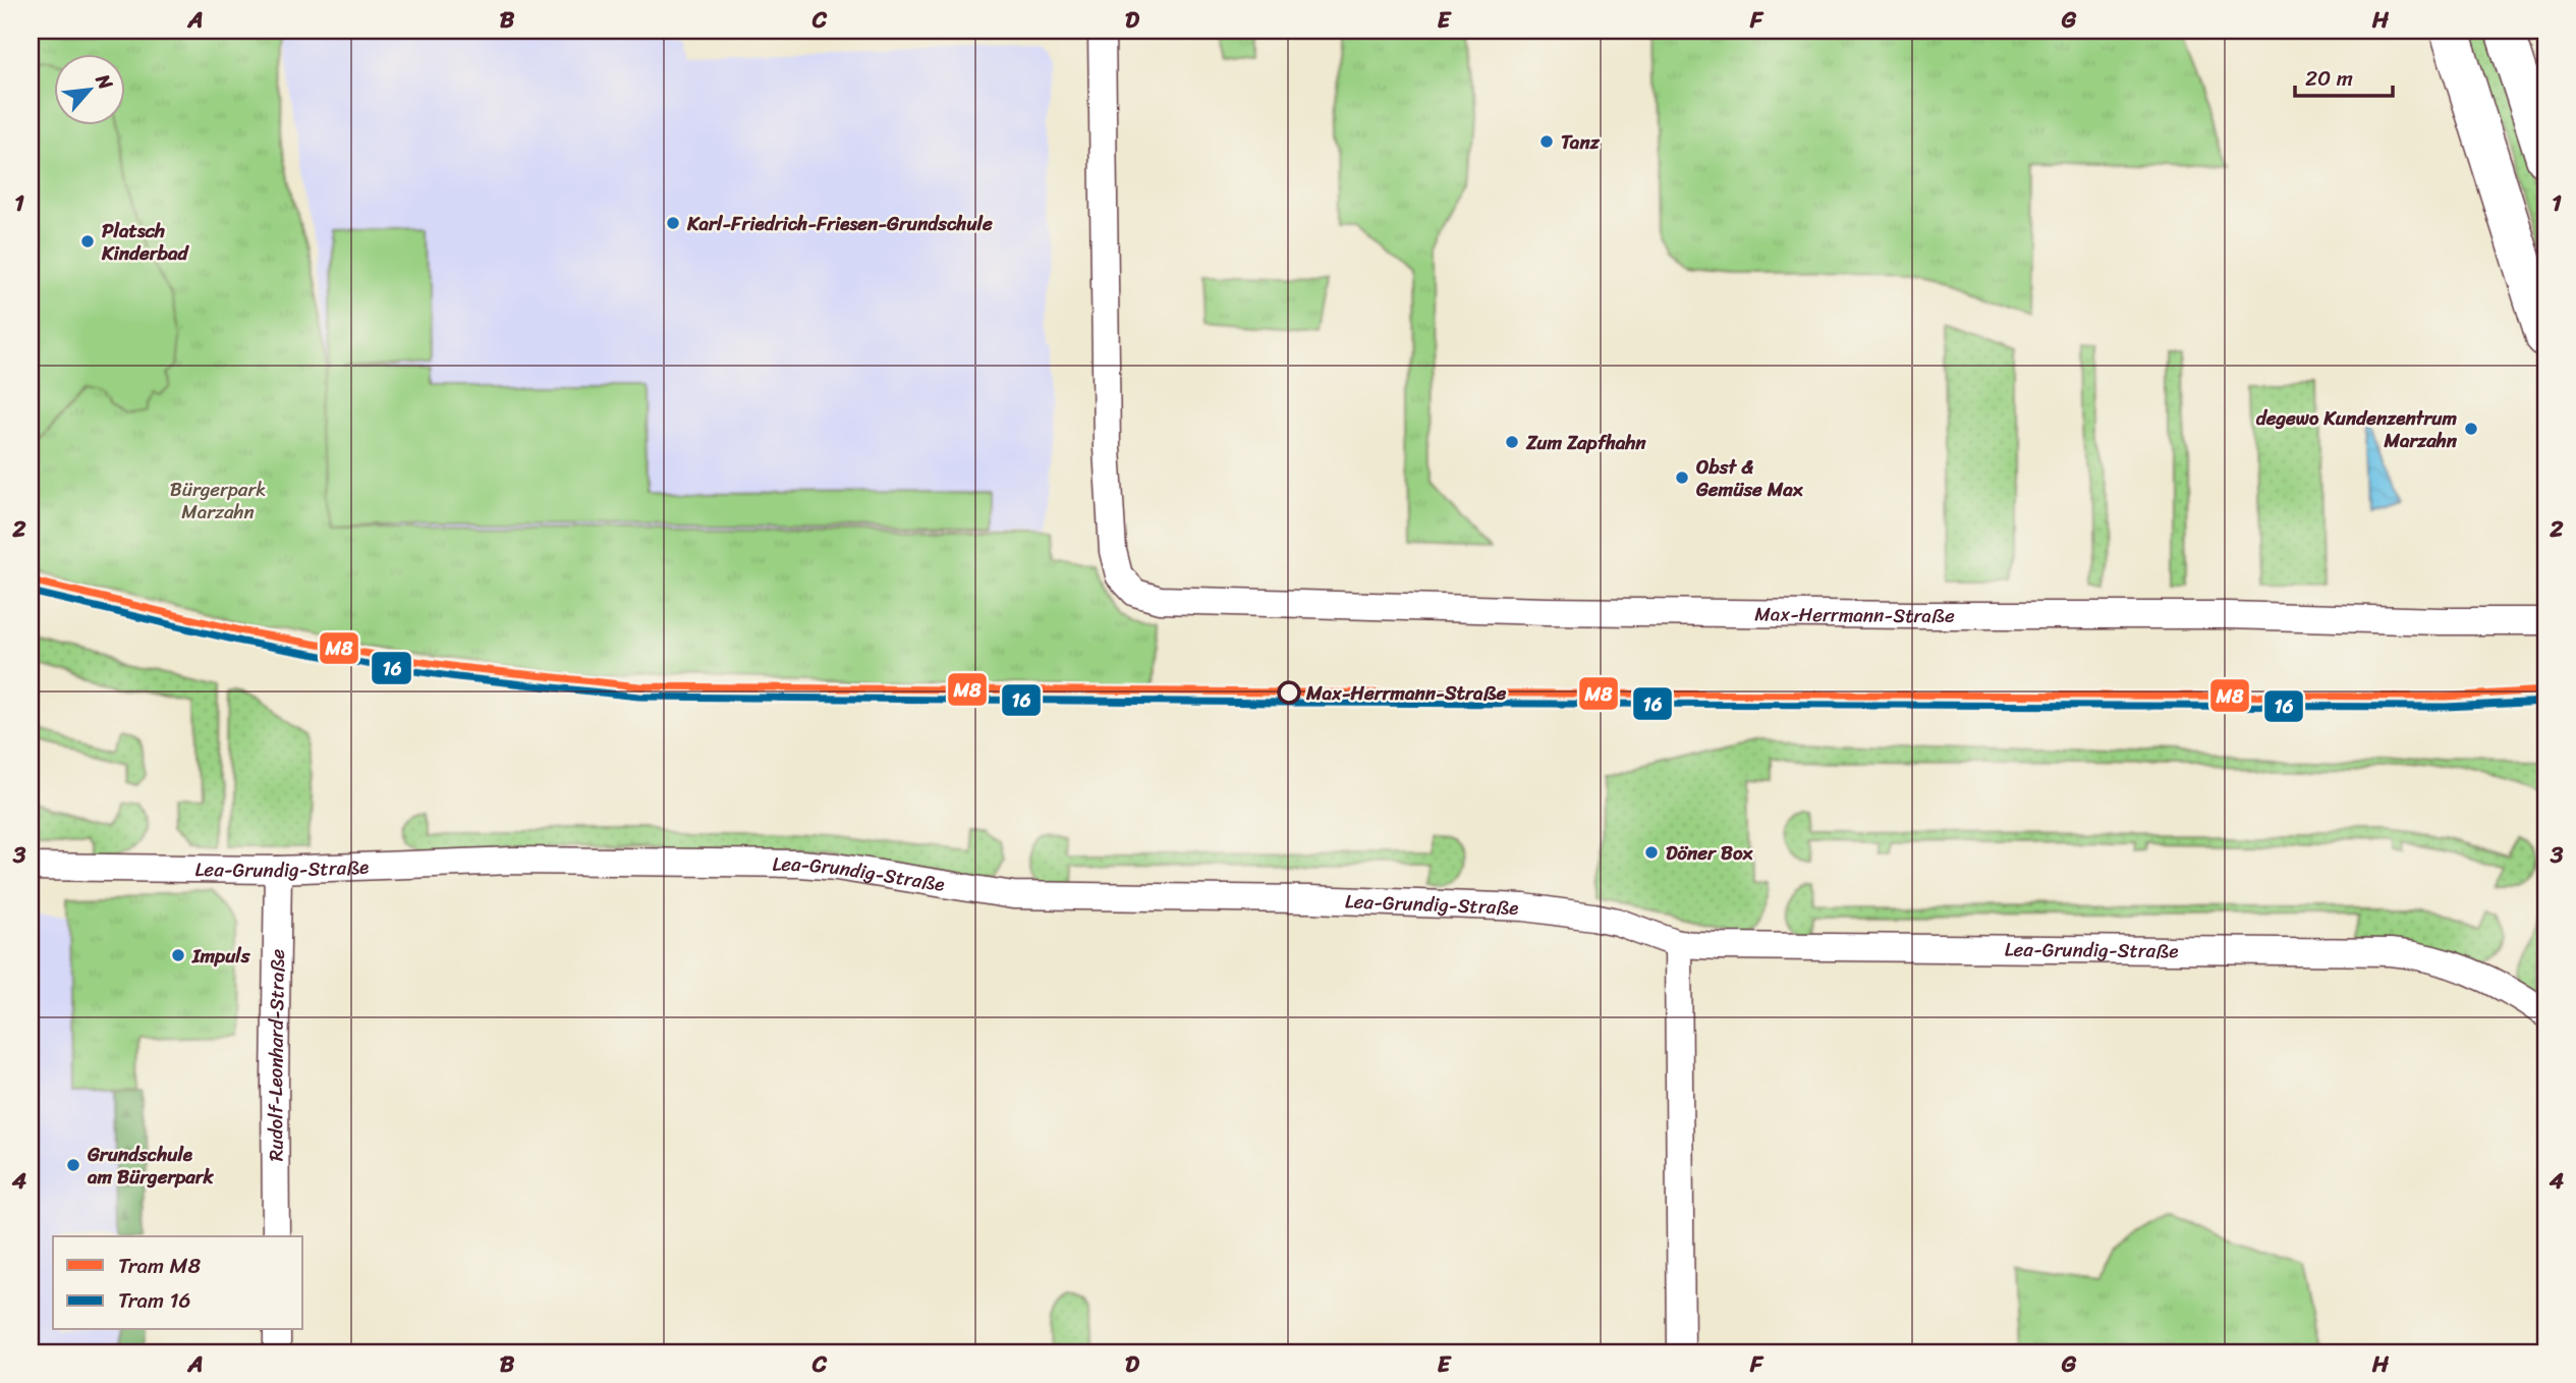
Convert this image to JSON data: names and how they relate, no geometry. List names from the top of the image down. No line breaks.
{"streets":{"street":["Max-Herrmann-Straße","Lea-Grundig-Straße","Rudolf-Leonhard-Straße"]},"crossings":[["Lea-Grundig-Straße","Rudolf-Leonhard-Straße"]],"parks":["Bürgerpark Marzahn"],"places":["Tanz","Karl-Friedrich-Friesen-Grundschule","Platsch Kinderbad","degewo Kundenzentrum Marzahn","Zum Zapfhahn","Obst & Gemüse Max","Max-Herrmann-Straße","Döner Box","Impuls","Grundschule am Bürgerpark"],"lines":["tram line M8","tram line 16"],"legend":["Tram M8","Tram 16"],"scale_bar":"20 m","north":"top right","grid":{"columns":["A","B","C","D","E","F","G","H"],"rows":["1","2","3","4"]}}
